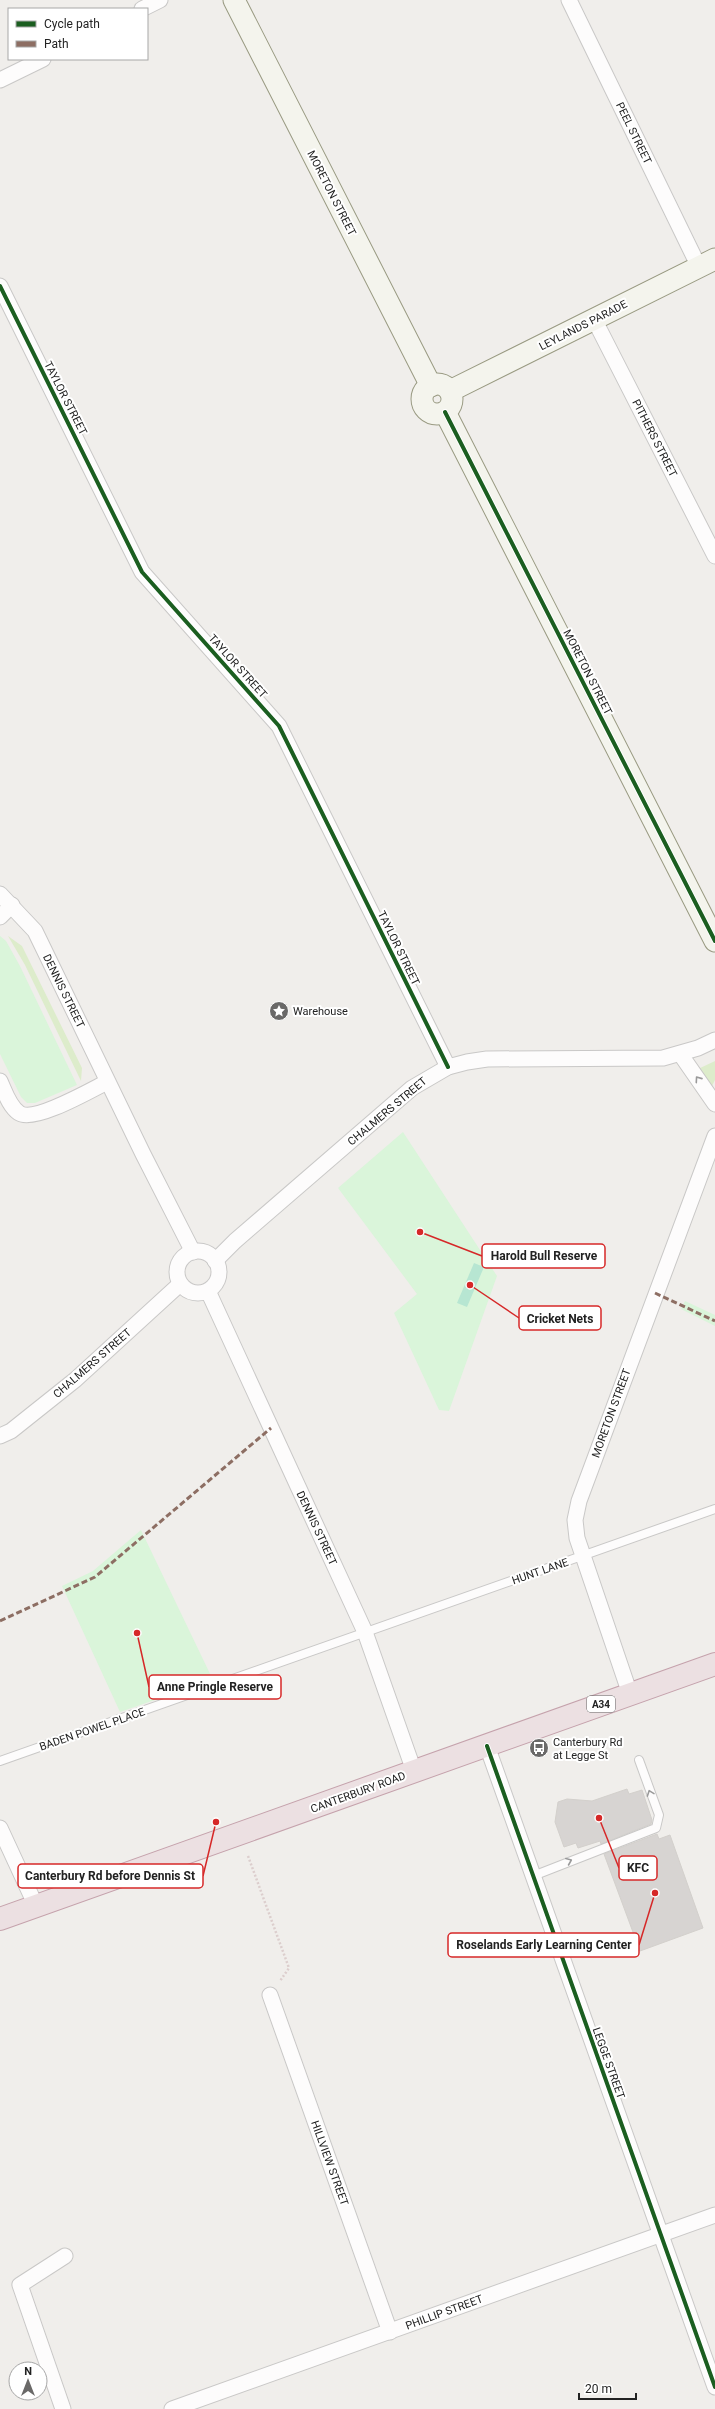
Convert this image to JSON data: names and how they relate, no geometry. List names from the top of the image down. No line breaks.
{"streets":{"highway":["A34","CANTERBURY ROAD"],"main road":["MORETON STREET","LEYLANDS PARADE"],"street":["PEEL STREET","TAYLOR STREET","PITHERS STREET","DENNIS STREET","CHALMERS STREET","LEGGE STREET","HILLVIEW STREET","PHILLIP STREET"],"lane":["HUNT LANE","BADEN POWEL PLACE"]},"crossings":[["PEEL STREET","LEYLANDS PARADE"],["MORETON STREET","LEYLANDS PARADE"],["MORETON STREET","HUNT LANE"],["MORETON STREET","CANTERBURY ROAD"],["LEYLANDS PARADE","PITHERS STREET"],["TAYLOR STREET","CHALMERS STREET"],["DENNIS STREET","CHALMERS STREET"],["DENNIS STREET","HUNT LANE"],["DENNIS STREET","BADEN POWEL PLACE"],["DENNIS STREET","CANTERBURY ROAD"],["HUNT LANE","BADEN POWEL PLACE"],["CANTERBURY ROAD","LEGGE STREET"],["LEGGE STREET","PHILLIP STREET"],["HILLVIEW STREET","PHILLIP STREET"]],"places":{"place":["Warehouse"],"other":["Harold Bull Reserve","Cricket Nets","Anne Pringle Reserve","KFC","Canterbury Rd before Dennis St","Roselands Early Learning Center"],"bus stop":["Canterbury Rd at Legge St"]},"legend":["Cycle path","Path"],"scale_bar":"20 m","north":"top"}
